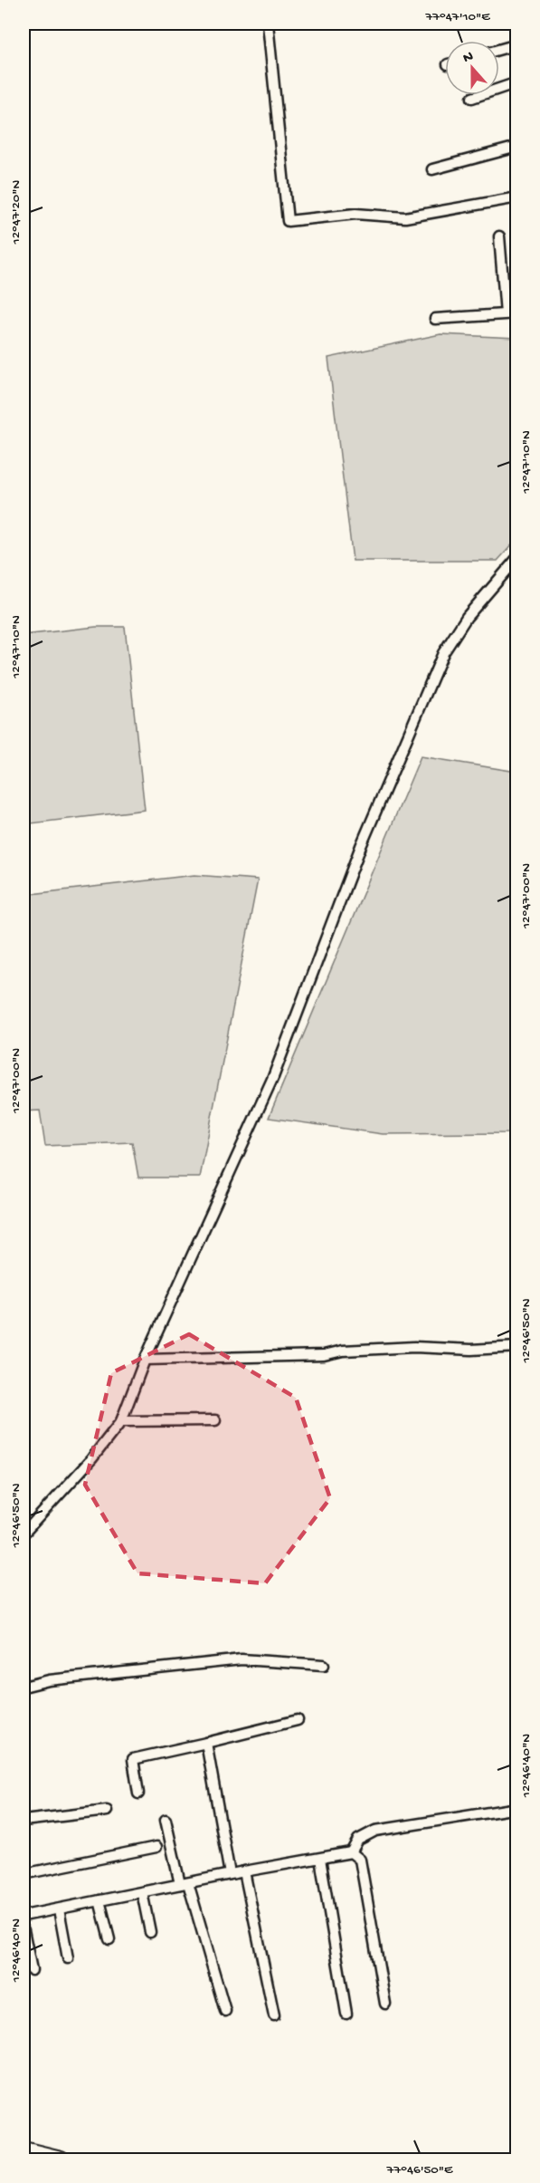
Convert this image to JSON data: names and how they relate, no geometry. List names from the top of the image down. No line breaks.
{"north":"top","coordinates":["77°47'10\"E","12°47'20\"N","12°47'10\"N","12°47'00\"N","12°46'50\"N","12°46'40\"N","77°46'50\"E"]}
